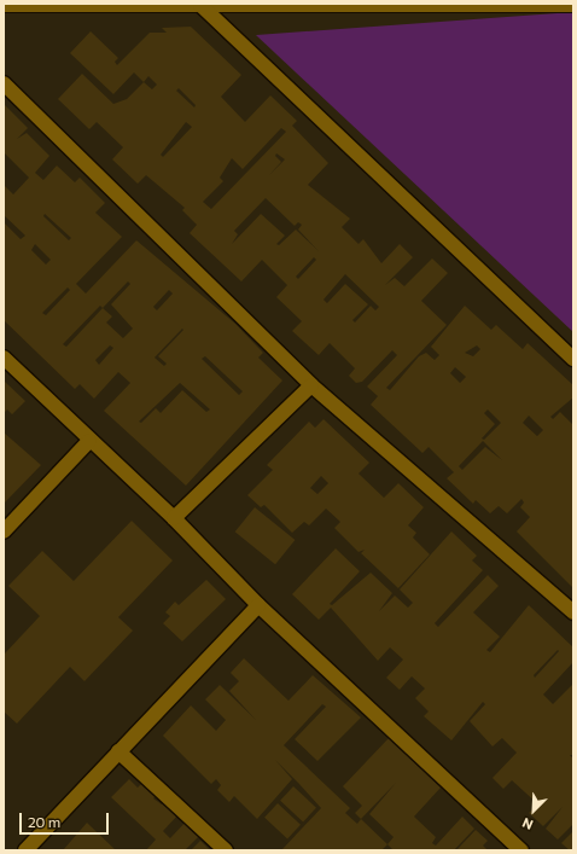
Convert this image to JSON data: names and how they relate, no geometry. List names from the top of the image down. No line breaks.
{"scale_bar":"20 m","north":"bottom left"}
